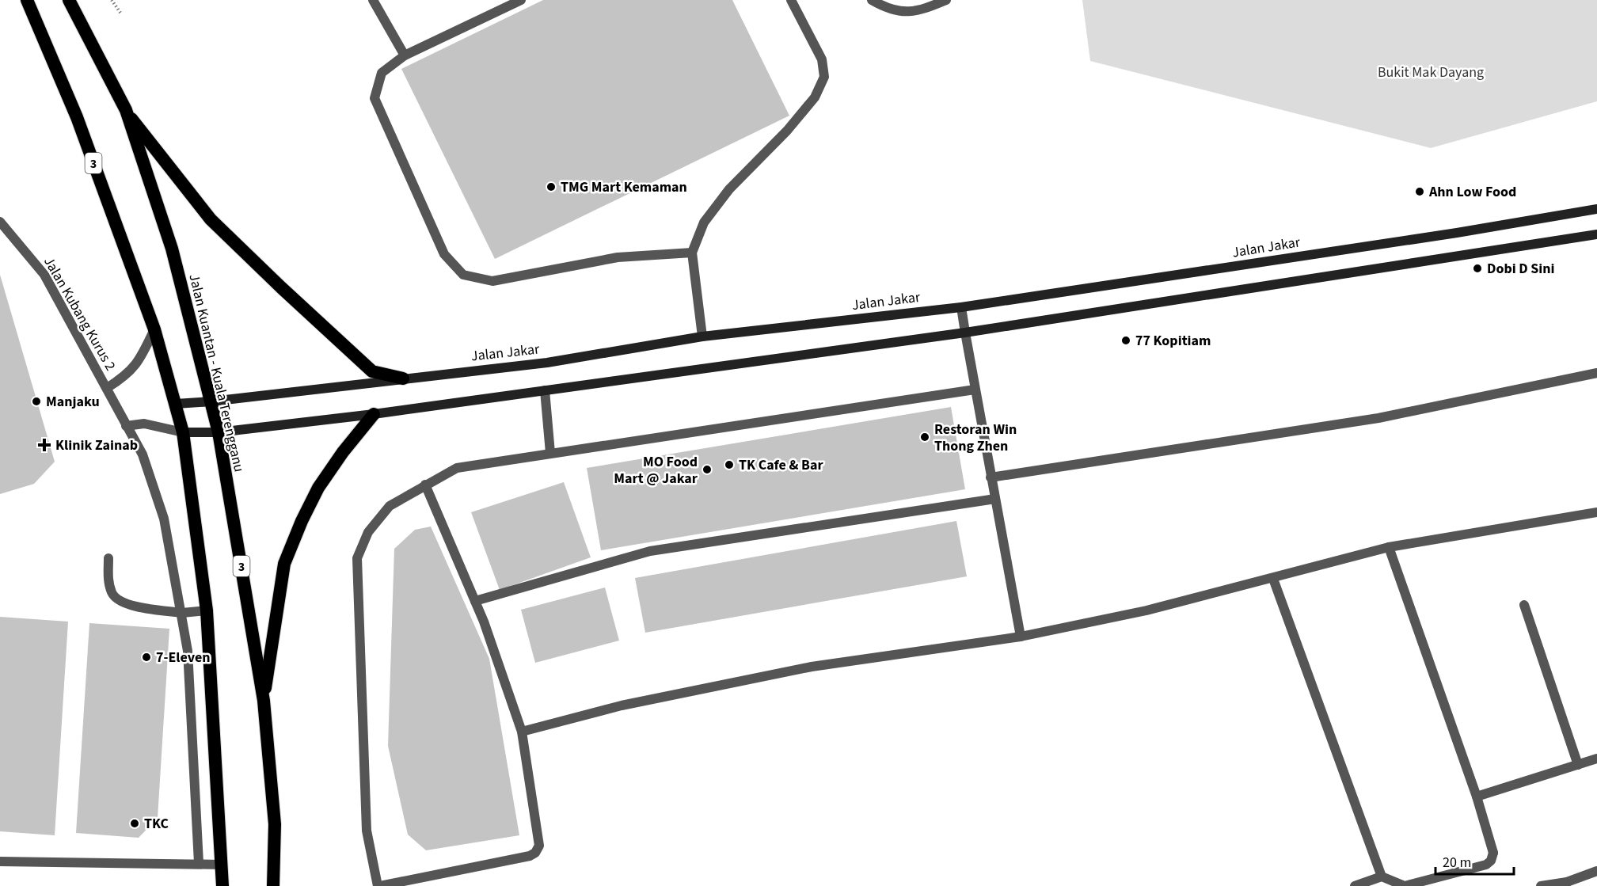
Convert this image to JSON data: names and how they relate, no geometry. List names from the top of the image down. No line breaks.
{"streets":{"highway":["3","Jalan Kuantan - Kuala Terengganu"],"main road":["Jalan Jakar"],"street":["Jalan Kubang Kurus 2"]},"crossings":[["3","Jalan Jakar"],["Jalan Jakar","Jalan Kuantan - Kuala Terengganu"]],"parks":["Bukit Mak Dayang"],"places":{"other":["TMG Mart Kemaman","Ahn Low Food","Dobi D Sini","77 Kopitiam","Manjaku","Restoran Win Thong Zhen","TK Cafe & Bar","MO Food Mart @ Jakar","7-Eleven","TKC"],"health":["Klinik Zainab"]},"scale_bar":"20 m"}
